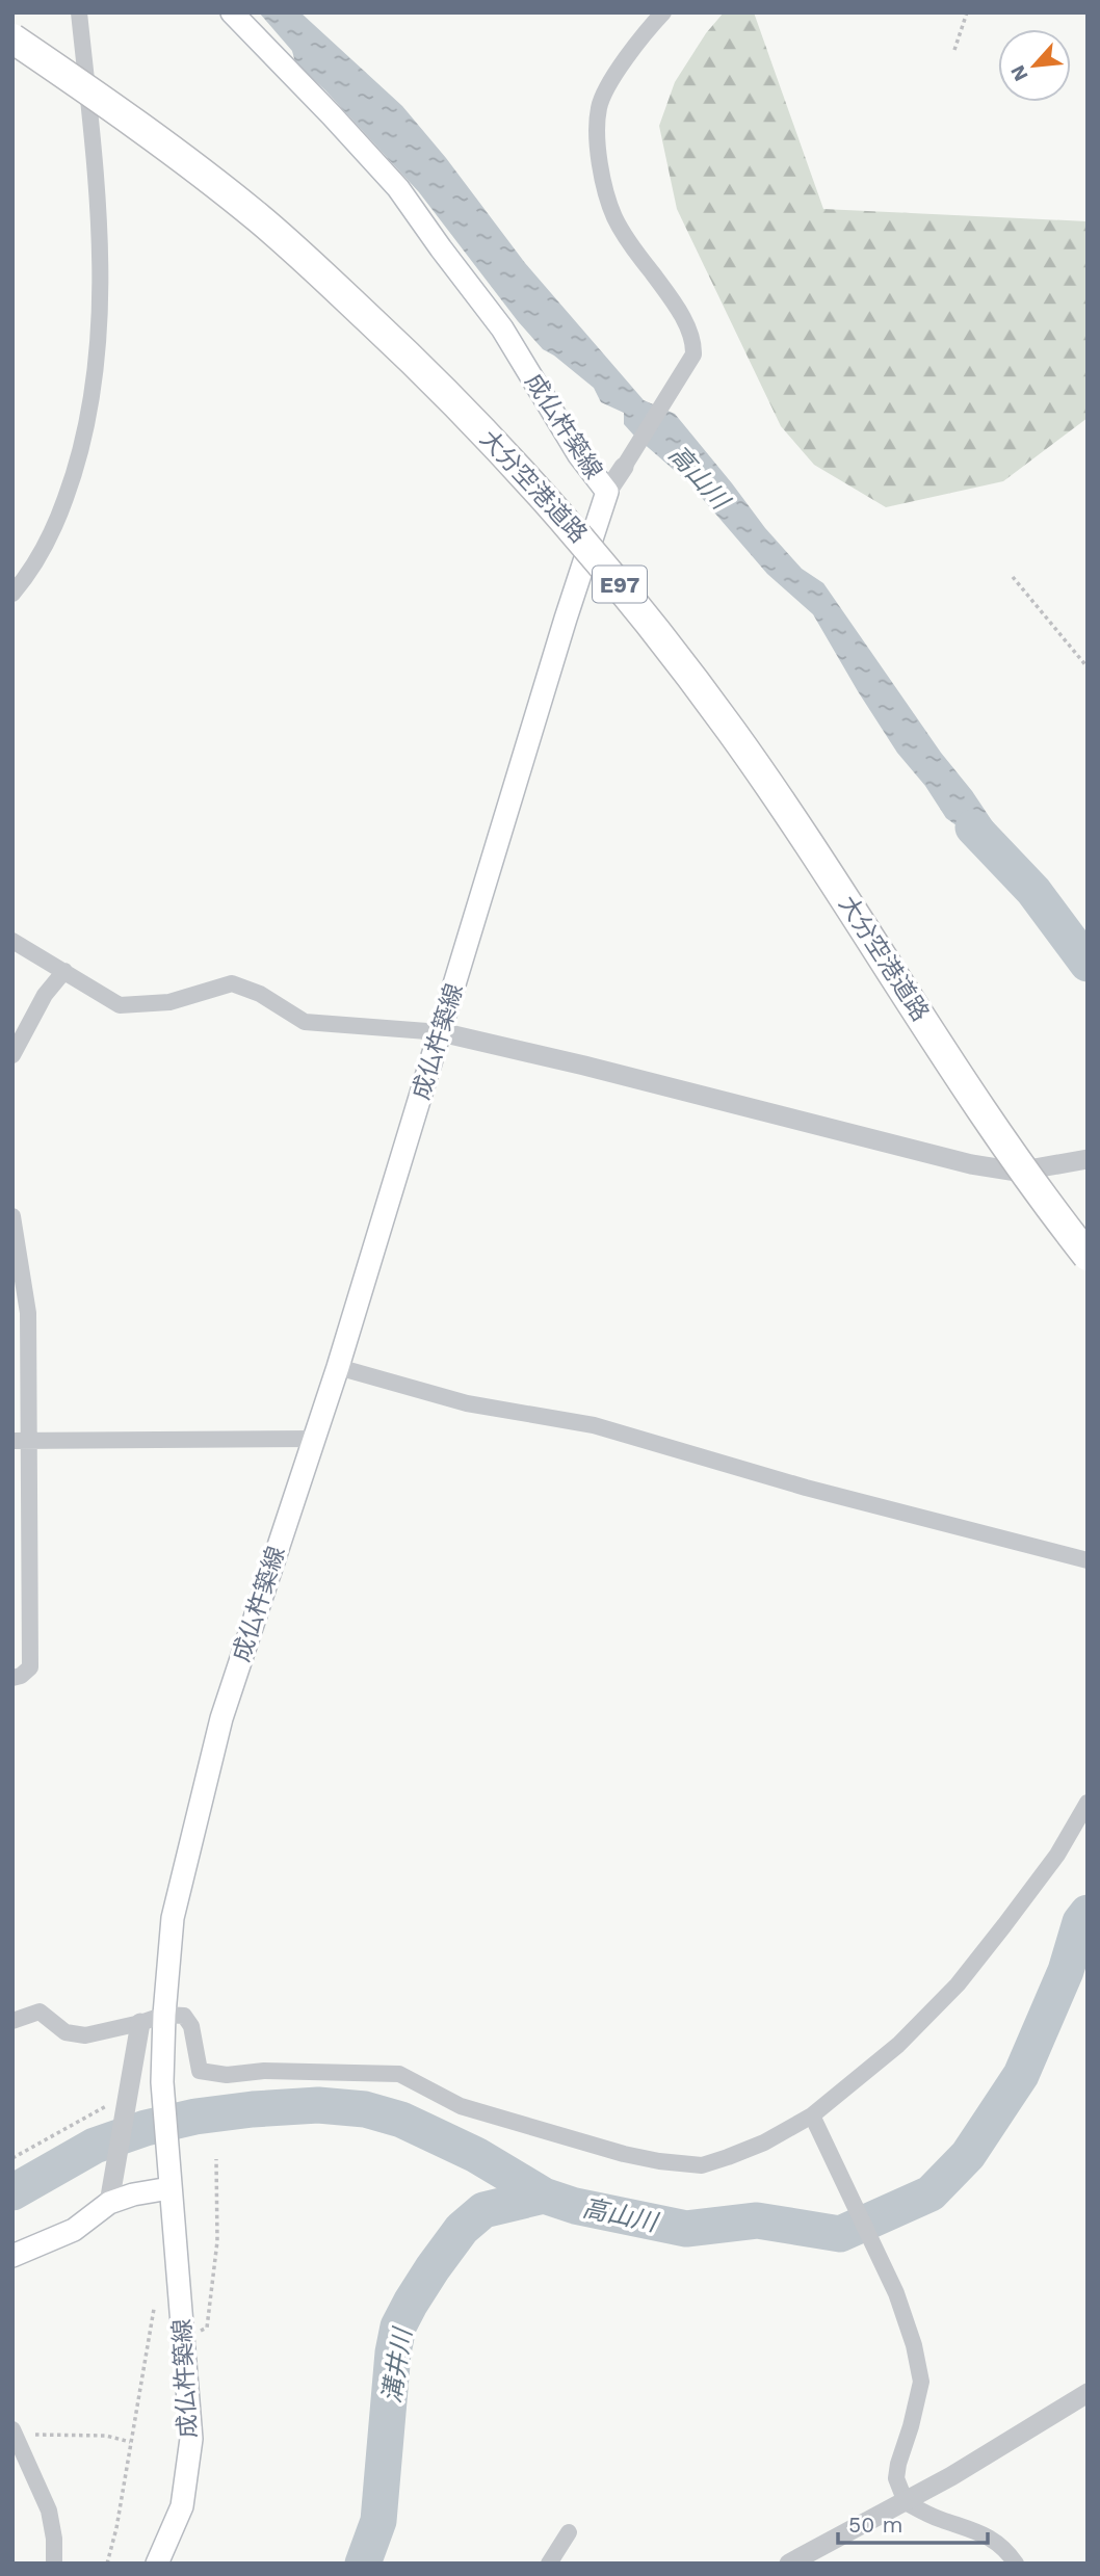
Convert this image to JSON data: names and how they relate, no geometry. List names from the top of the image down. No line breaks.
{"streets":{"highway":["大分空港道路","E97"],"main road":["成仏杵築線"]},"water":["高山川","溝井川"],"scale_bar":"50 m","north":"bottom left"}
